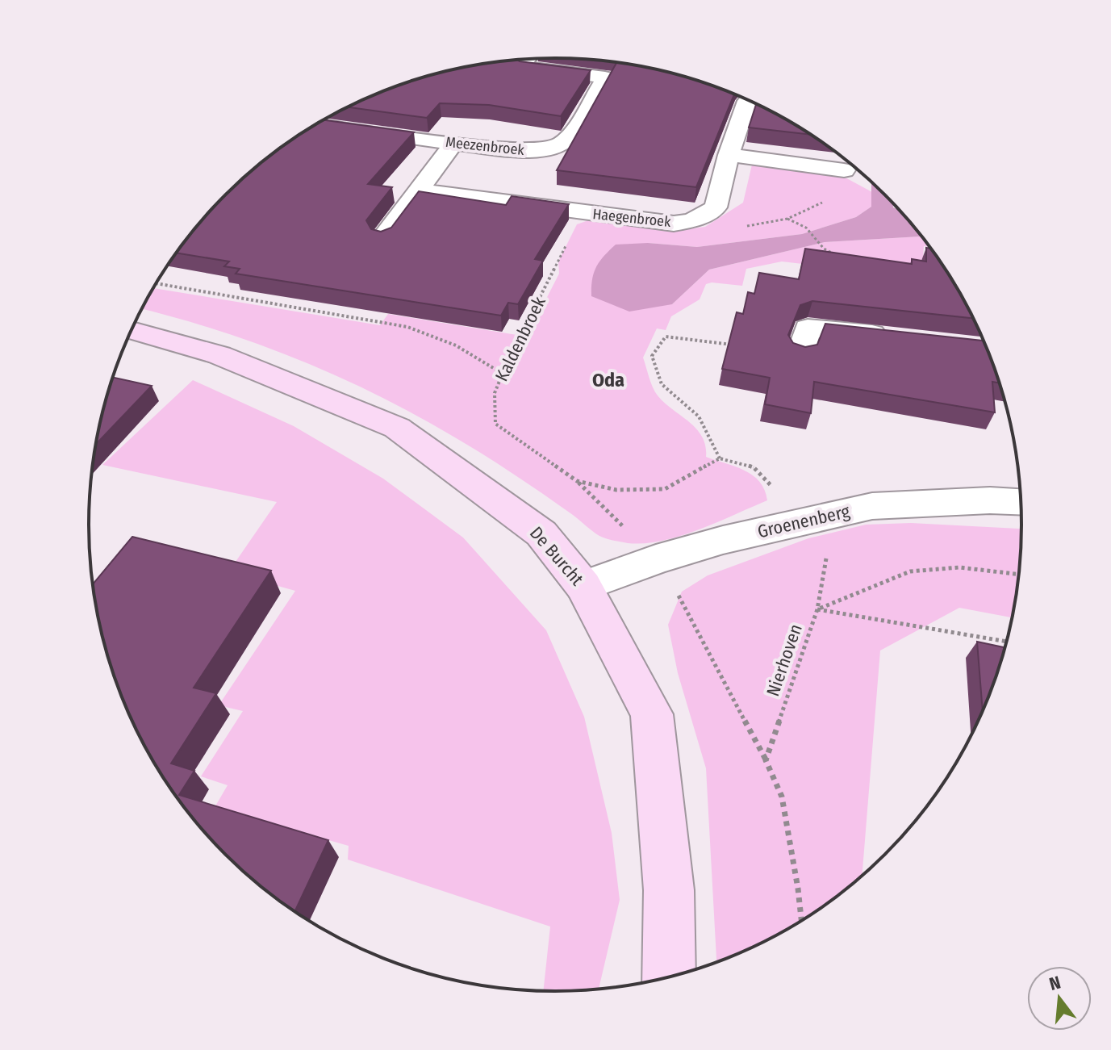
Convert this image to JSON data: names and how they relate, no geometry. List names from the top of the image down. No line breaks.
{"streets":{"street":["Meezenbroek","Haegenbroek","Groenenberg","De Burcht"],"path":["Kaldenbroek","Nierhoven"]},"crossings":[["Haegenbroek","Kaldenbroek"],["Groenenberg","De Burcht"]],"districts":["Oda"],"north":"top"}
